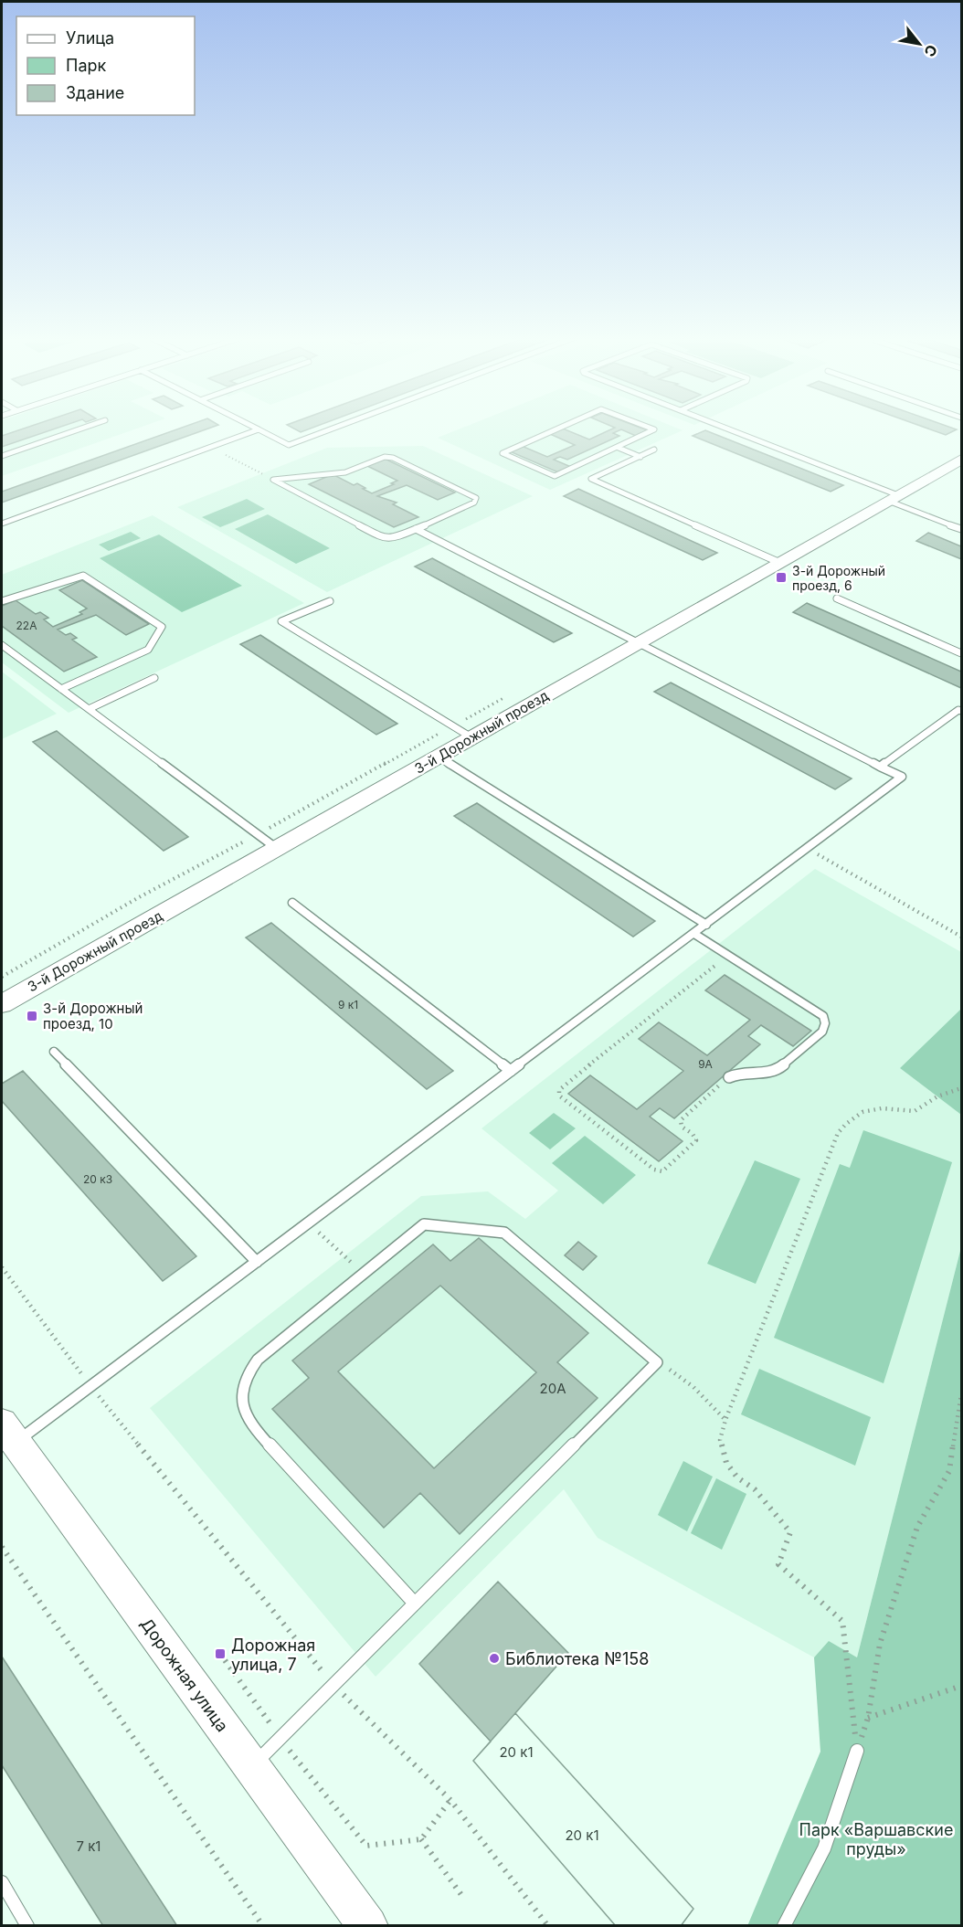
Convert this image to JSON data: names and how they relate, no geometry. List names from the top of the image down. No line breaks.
{"streets":{"street":["3-й Дорожный проезд","Дорожная улица"]},"parks":["Парк «Варшавские пруды»"],"places":{"transit":["3-й Дорожный проезд, 6","3-й Дорожный проезд, 10","Дорожная улица, 7"],"other":["Библиотека №158"]},"house_numbers":["22А","9 к1","9А","20 к3","20А","20 к1","20 к1","7 к1"],"legend":["Улица","Парк","Здание"],"north":"bottom right"}
